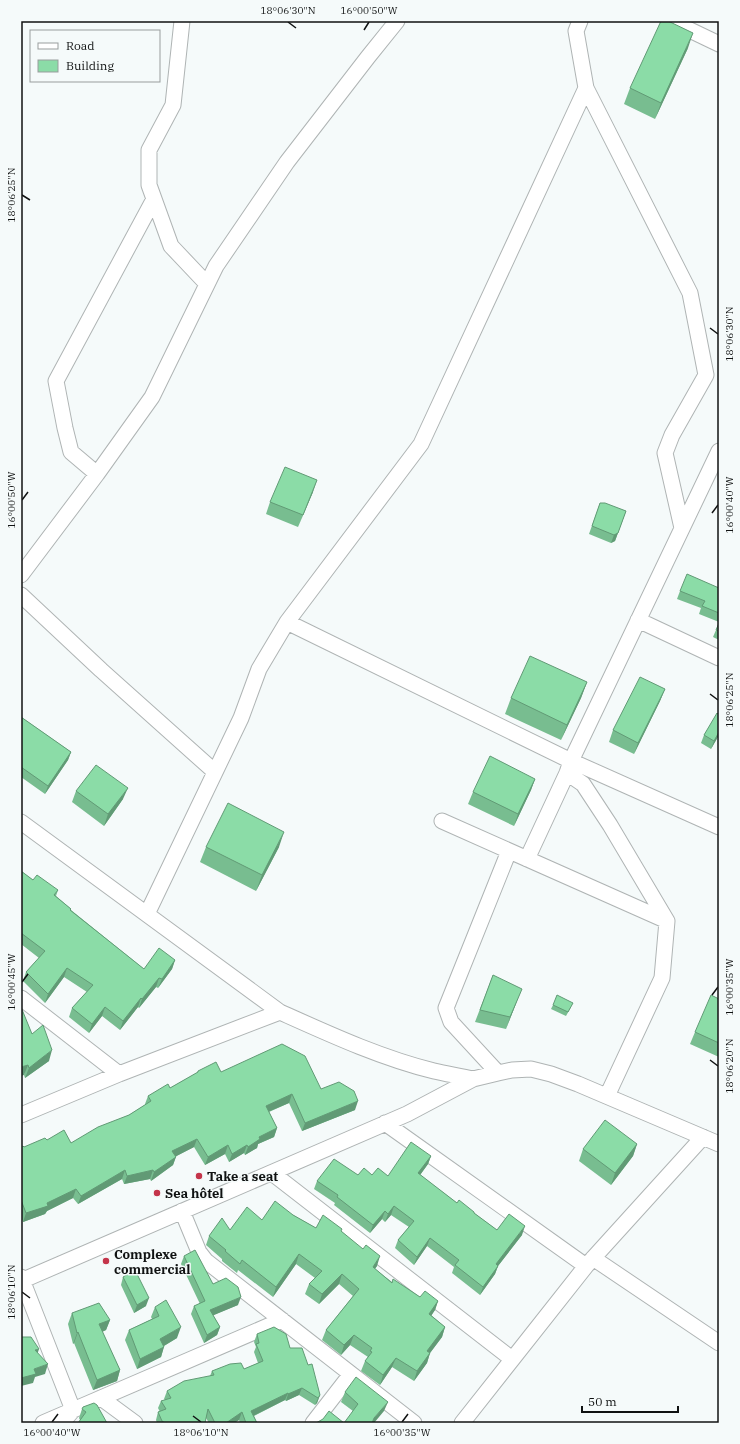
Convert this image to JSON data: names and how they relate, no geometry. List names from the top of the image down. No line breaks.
{"places":["Take a seat","Sea hôtel","Complexe commercial"],"legend":["Road","Building"],"scale_bar":"50 m","coordinates":["18°06'30\"N","16°00'50\"W","18°06'25\"N","16°00'40\"W","16°00'45\"W","16°00'35\"W","18°06'20\"N","18°06'10\"N"]}
